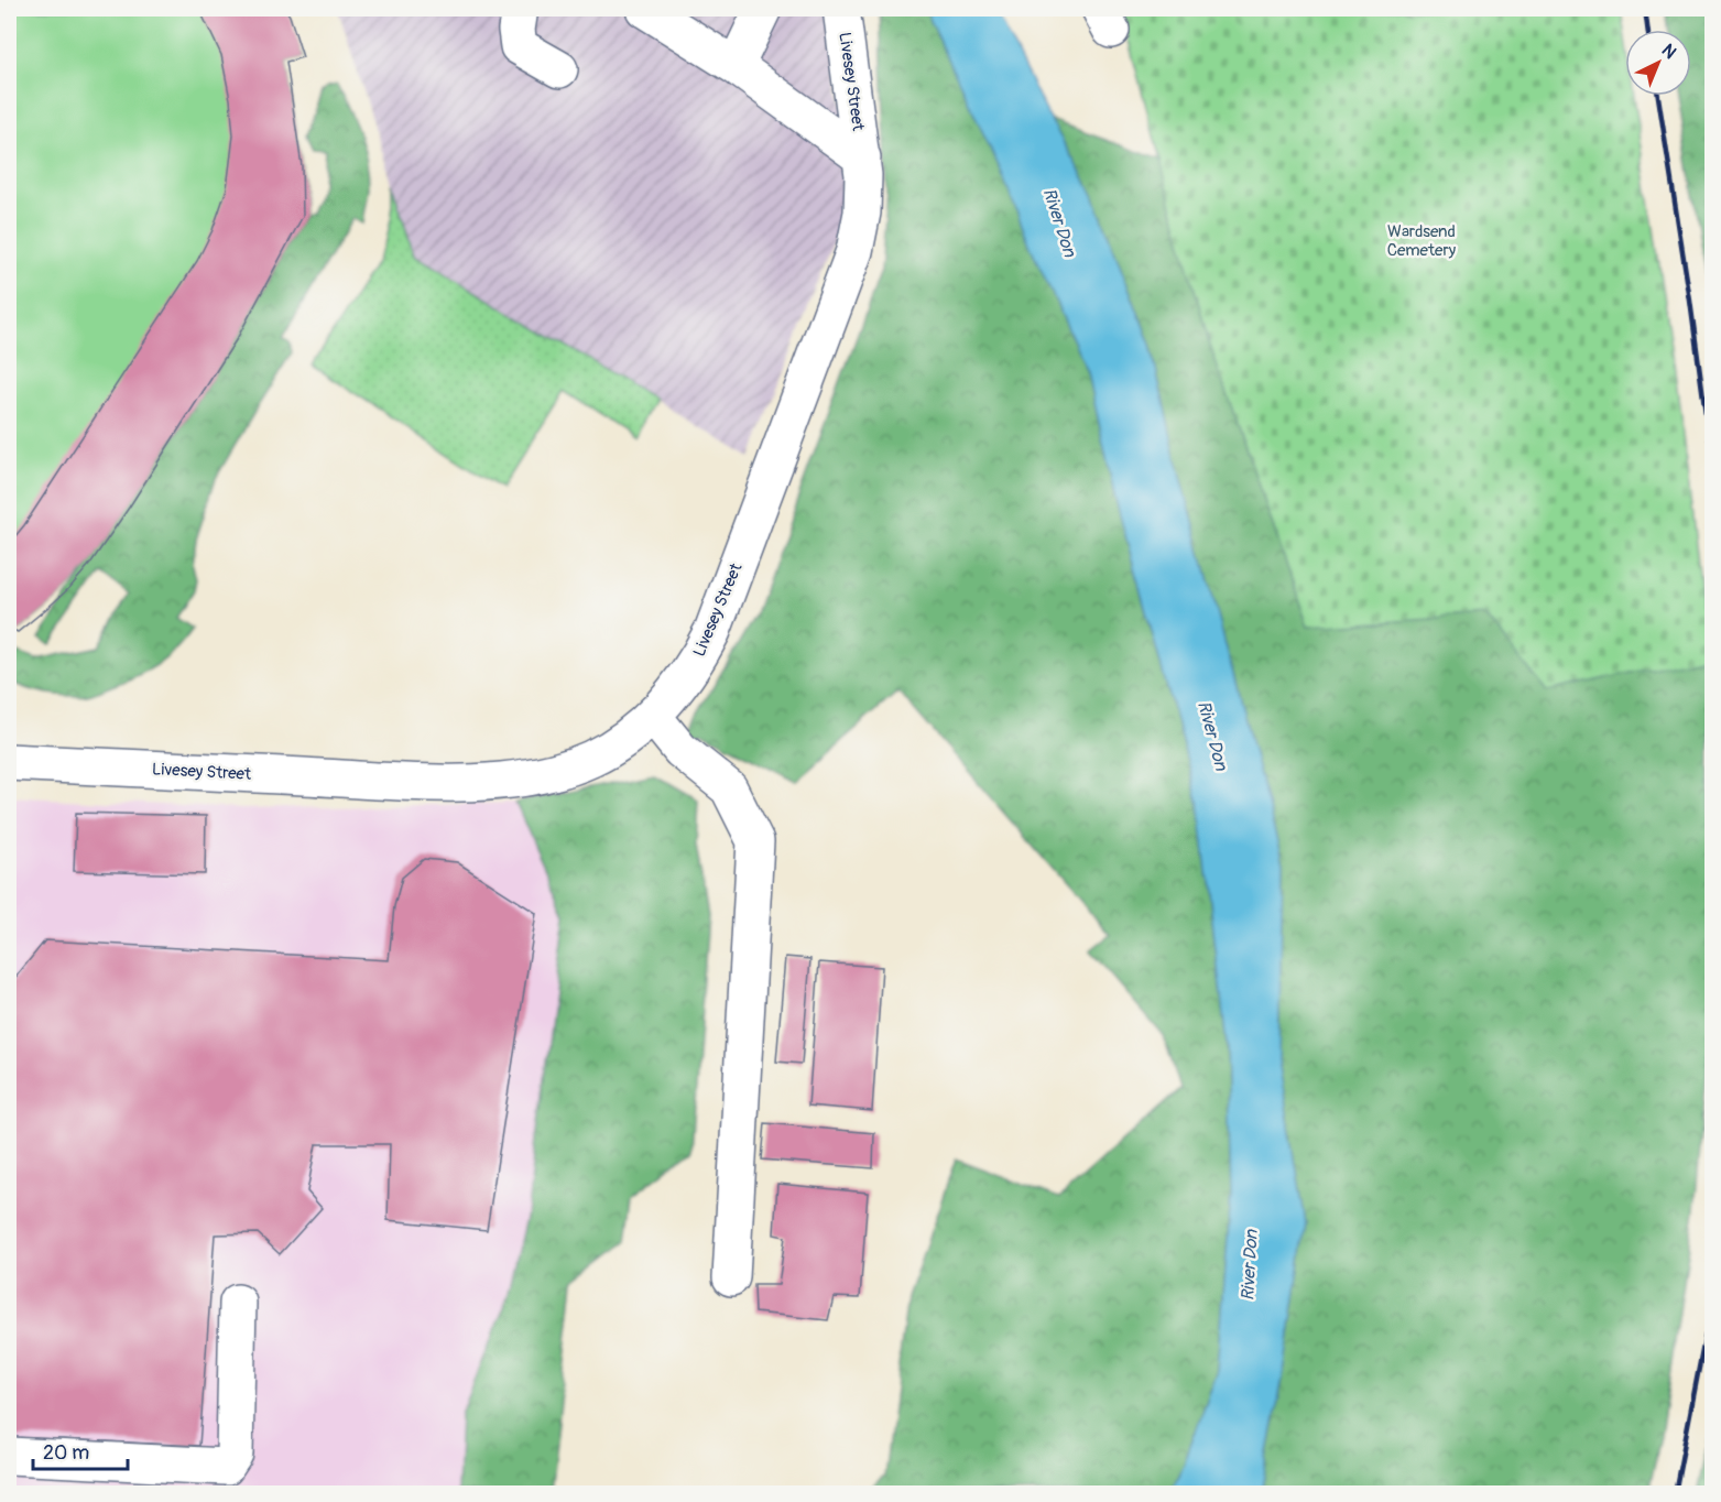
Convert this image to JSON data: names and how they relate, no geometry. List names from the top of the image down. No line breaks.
{"streets":{"street":["Livesey Street"]},"water":["River Don"],"parks":["Wardsend Cemetery"],"scale_bar":"20 m","north":"top right"}
